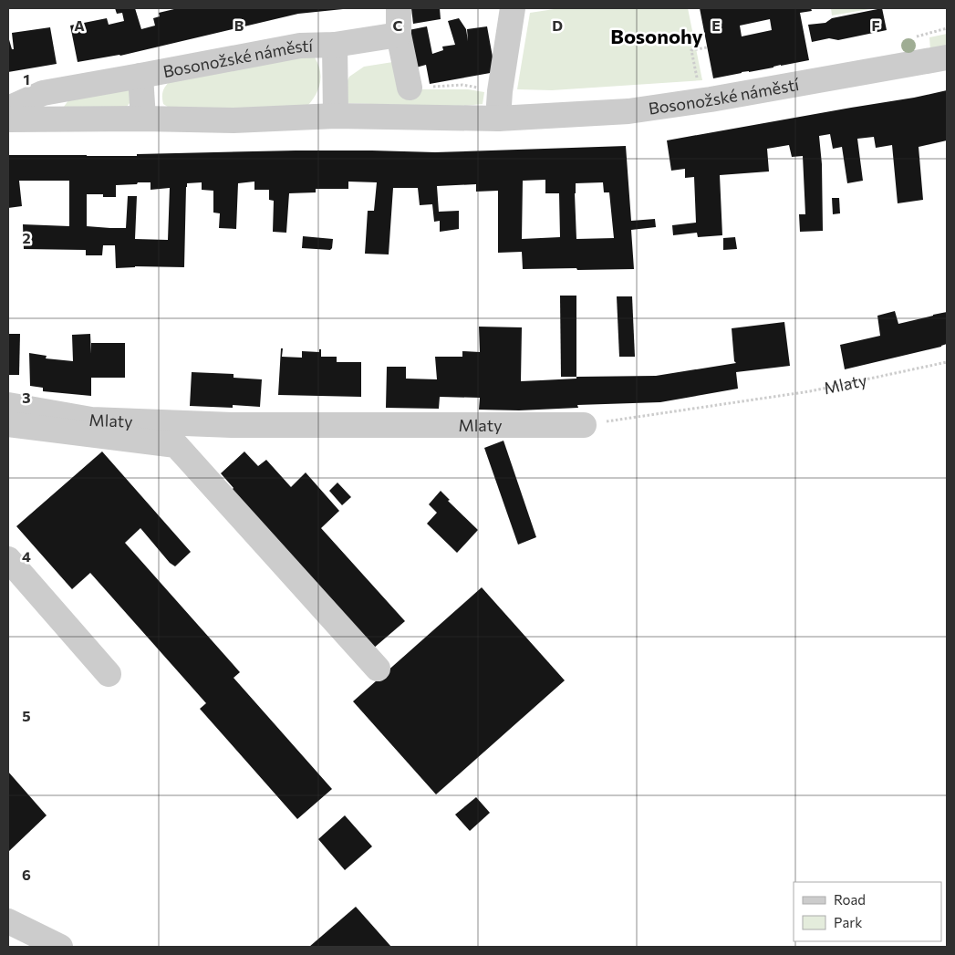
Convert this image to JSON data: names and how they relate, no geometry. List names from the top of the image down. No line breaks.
{"streets":{"street":["Bosonožské náměstí","Mlaty"]},"districts":["Bosonohy"],"legend":["Road","Park"],"grid":{"columns":["A","B","C","D","E","F"],"rows":["1","2","3","4","5","6"]}}
